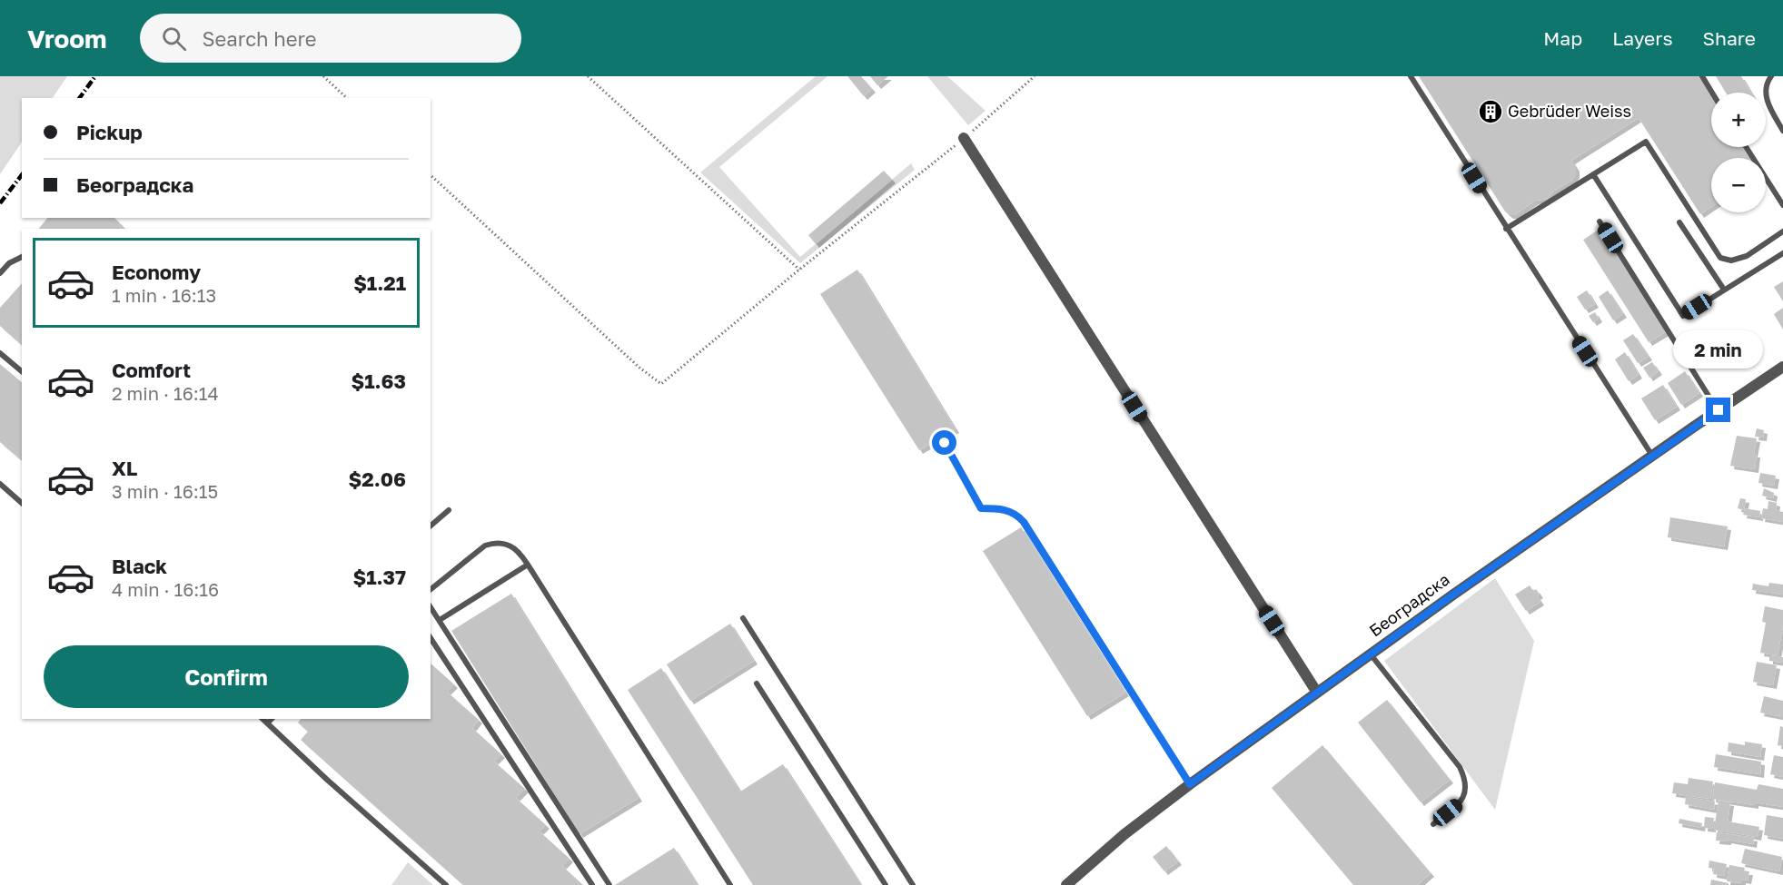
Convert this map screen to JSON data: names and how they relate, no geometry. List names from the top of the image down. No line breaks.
{"streets":{"street":["Београдска"]},"places":{"building":["Gebrüder Weiss"]},"page":{"header":"Vroom","search":"Search here","nav":["Map","Layers","Share"],"map_buttons":["+","−"],"banner":["Pickup","Београдска"],"list":[{"name":"Economy","note":"1 min · 16:13","value":"$1.21"},{"name":"Comfort","note":"2 min · 16:14","value":"$1.63"},{"name":"XL","note":"3 min · 16:15","value":"$2.06"},{"name":"Black","note":"4 min · 16:16","value":"$1.37"}],"bubble":"2 min","buttons":"Confirm"}}
